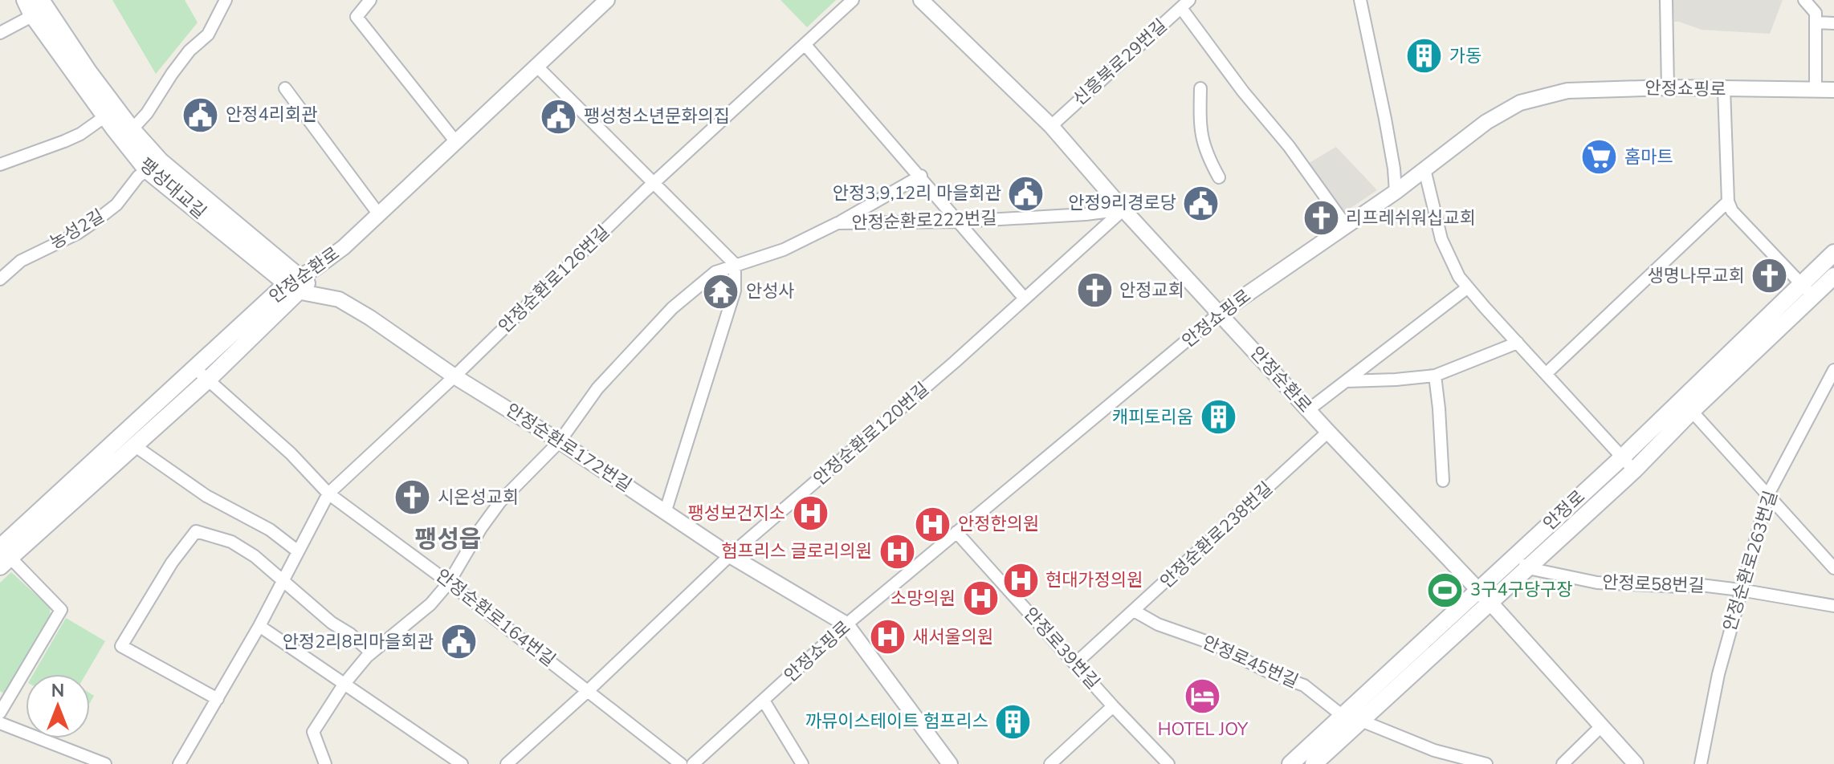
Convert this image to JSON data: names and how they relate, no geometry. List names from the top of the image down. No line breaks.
{"streets":{"main road":["팽성대교길","안정순환로","안정로"],"street":["신흥북로29번길","안정쇼핑로","안정순환로222번길","농성2길","안정순환로126번길","안정순환로120번길","안정순환로172번길","안정순환로238번길","안정순환로263번길","안정로58번길","안정순환로164번길","안정로39번길","안정로45번길"]},"crossings":[["신흥북로29번길","안정순환로"],["안정쇼핑로","안정순환로"],["안정쇼핑로","안정순환로172번길"],["안정쇼핑로","안정로39번길"],["팽성대교길","농성2길"],["팽성대교길","안정순환로"],["팽성대교길","안정순환로172번길"],["안정순환로222번길","안정순환로"],["안정순환로222번길","안정순환로120번길"],["안정순환로222번길","안정순환로172번길"],["안정순환로222번길","안정순환로164번길"],["안정순환로","안정순환로120번길"],["안정순환로","안정순환로172번길"],["안정순환로","안정로"],["안정순환로","안정순환로238번길"],["안정순환로","안정순환로164번길"],["안정순환로126번길","안정순환로172번길"],["안정순환로126번길","안정순환로164번길"],["안정순환로120번길","안정순환로172번길"],["안정순환로120번길","안정순환로164번길"],["안정로","안정로58번길"],["안정로","안정로45번길"],["안정순환로238번길","안정로39번길"],["안정순환로238번길","안정로45번길"],["안정순환로263번길","안정로58번길"]],"districts":["팽성읍"],"places":{"building":["가동","캐피토리움","까뮤이스테이트 험프리스"],"public building":["안정4리회관","팽성청소년문화의집","안정3,9,12리 마을회관","안정9리경로당","안정2리8리마을회관"],"supermarket":["홈마트"],"church":["리프레쉬워십교회","생명나무교회","안정교회","시온성교회"],"temple":["안성사"],"hospital":["팽성보건지소","안정한의원","험프리스 글로리의원","현대가정의원","소망의원","새서울의원"],"sports":["3구4구당구장"],"hotel":["HOTEL JOY"]},"north":"top"}
